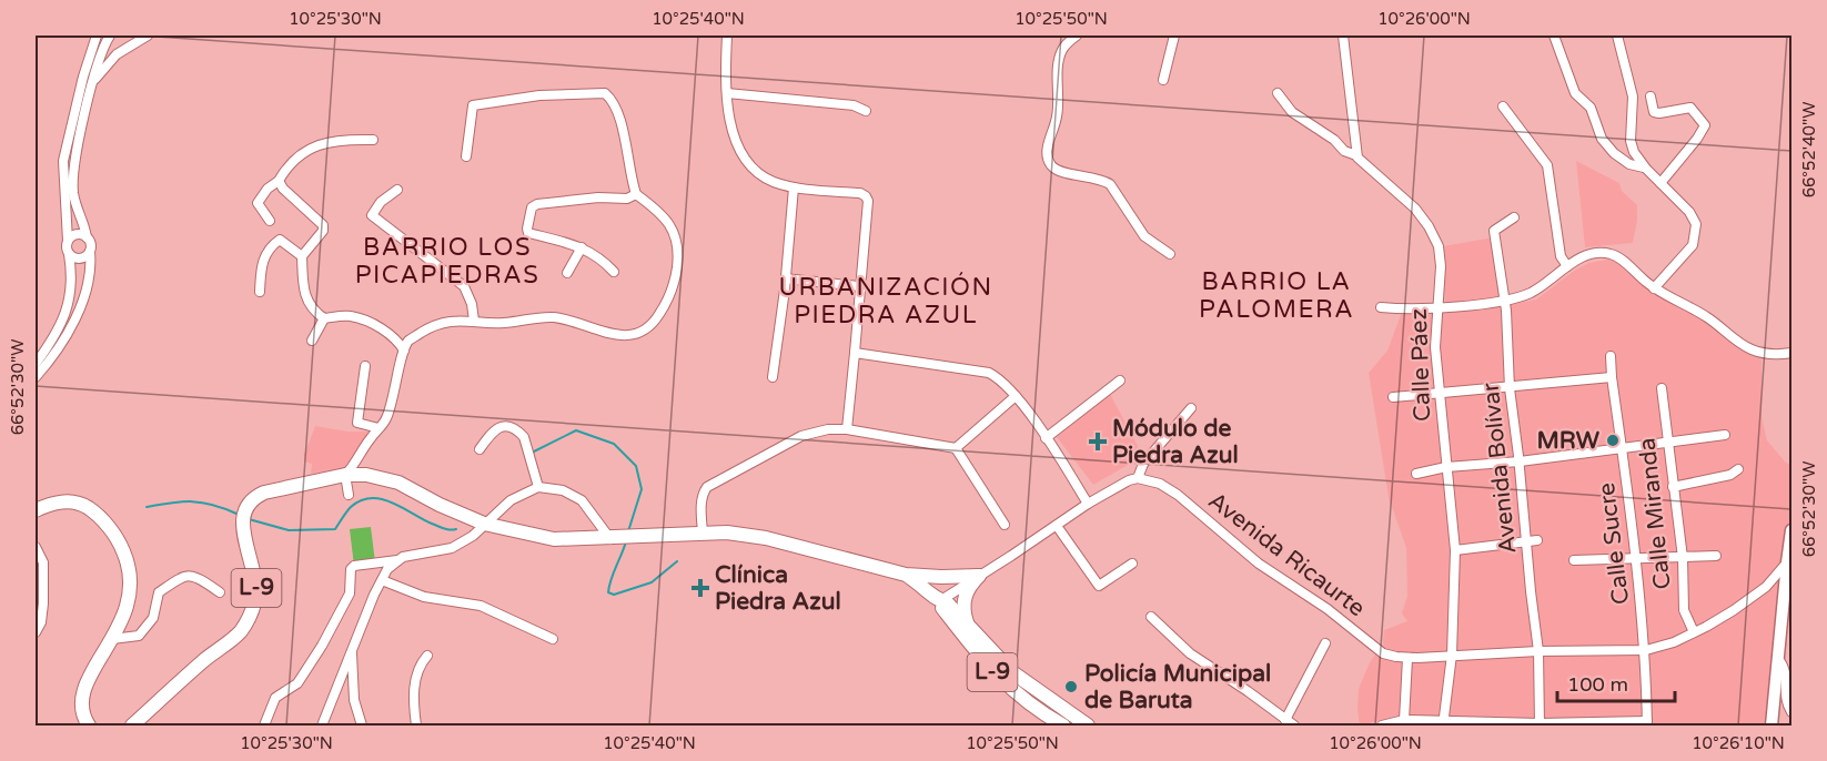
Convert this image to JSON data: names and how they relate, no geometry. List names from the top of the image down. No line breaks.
{"streets":{"main road":["L-9"],"street":["Calle Páez","Avenida Bolívar","Calle Miranda","Calle Sucre","Avenida Ricaurte"]},"crossings":[["Calle Páez","Avenida Ricaurte"],["Avenida Bolívar","Avenida Ricaurte"],["Calle Miranda","Avenida Ricaurte"],["Calle Sucre","Avenida Ricaurte"]],"districts":["BARRIO LOS PICAPIEDRAS","BARRIO LA PALOMERA","URBANIZACIÓN PIEDRA AZUL"],"places":{"other":["MRW","Policía Municipal de Baruta"],"health":["Módulo de Piedra Azul","Clínica Piedra Azul"]},"scale_bar":"100 m","coordinates":["10°25'30\"N","10°25'40\"N","10°25'50\"N","10°26'00\"N","66°52'40\"W","66°52'30\"W","10°26'10\"N"]}
